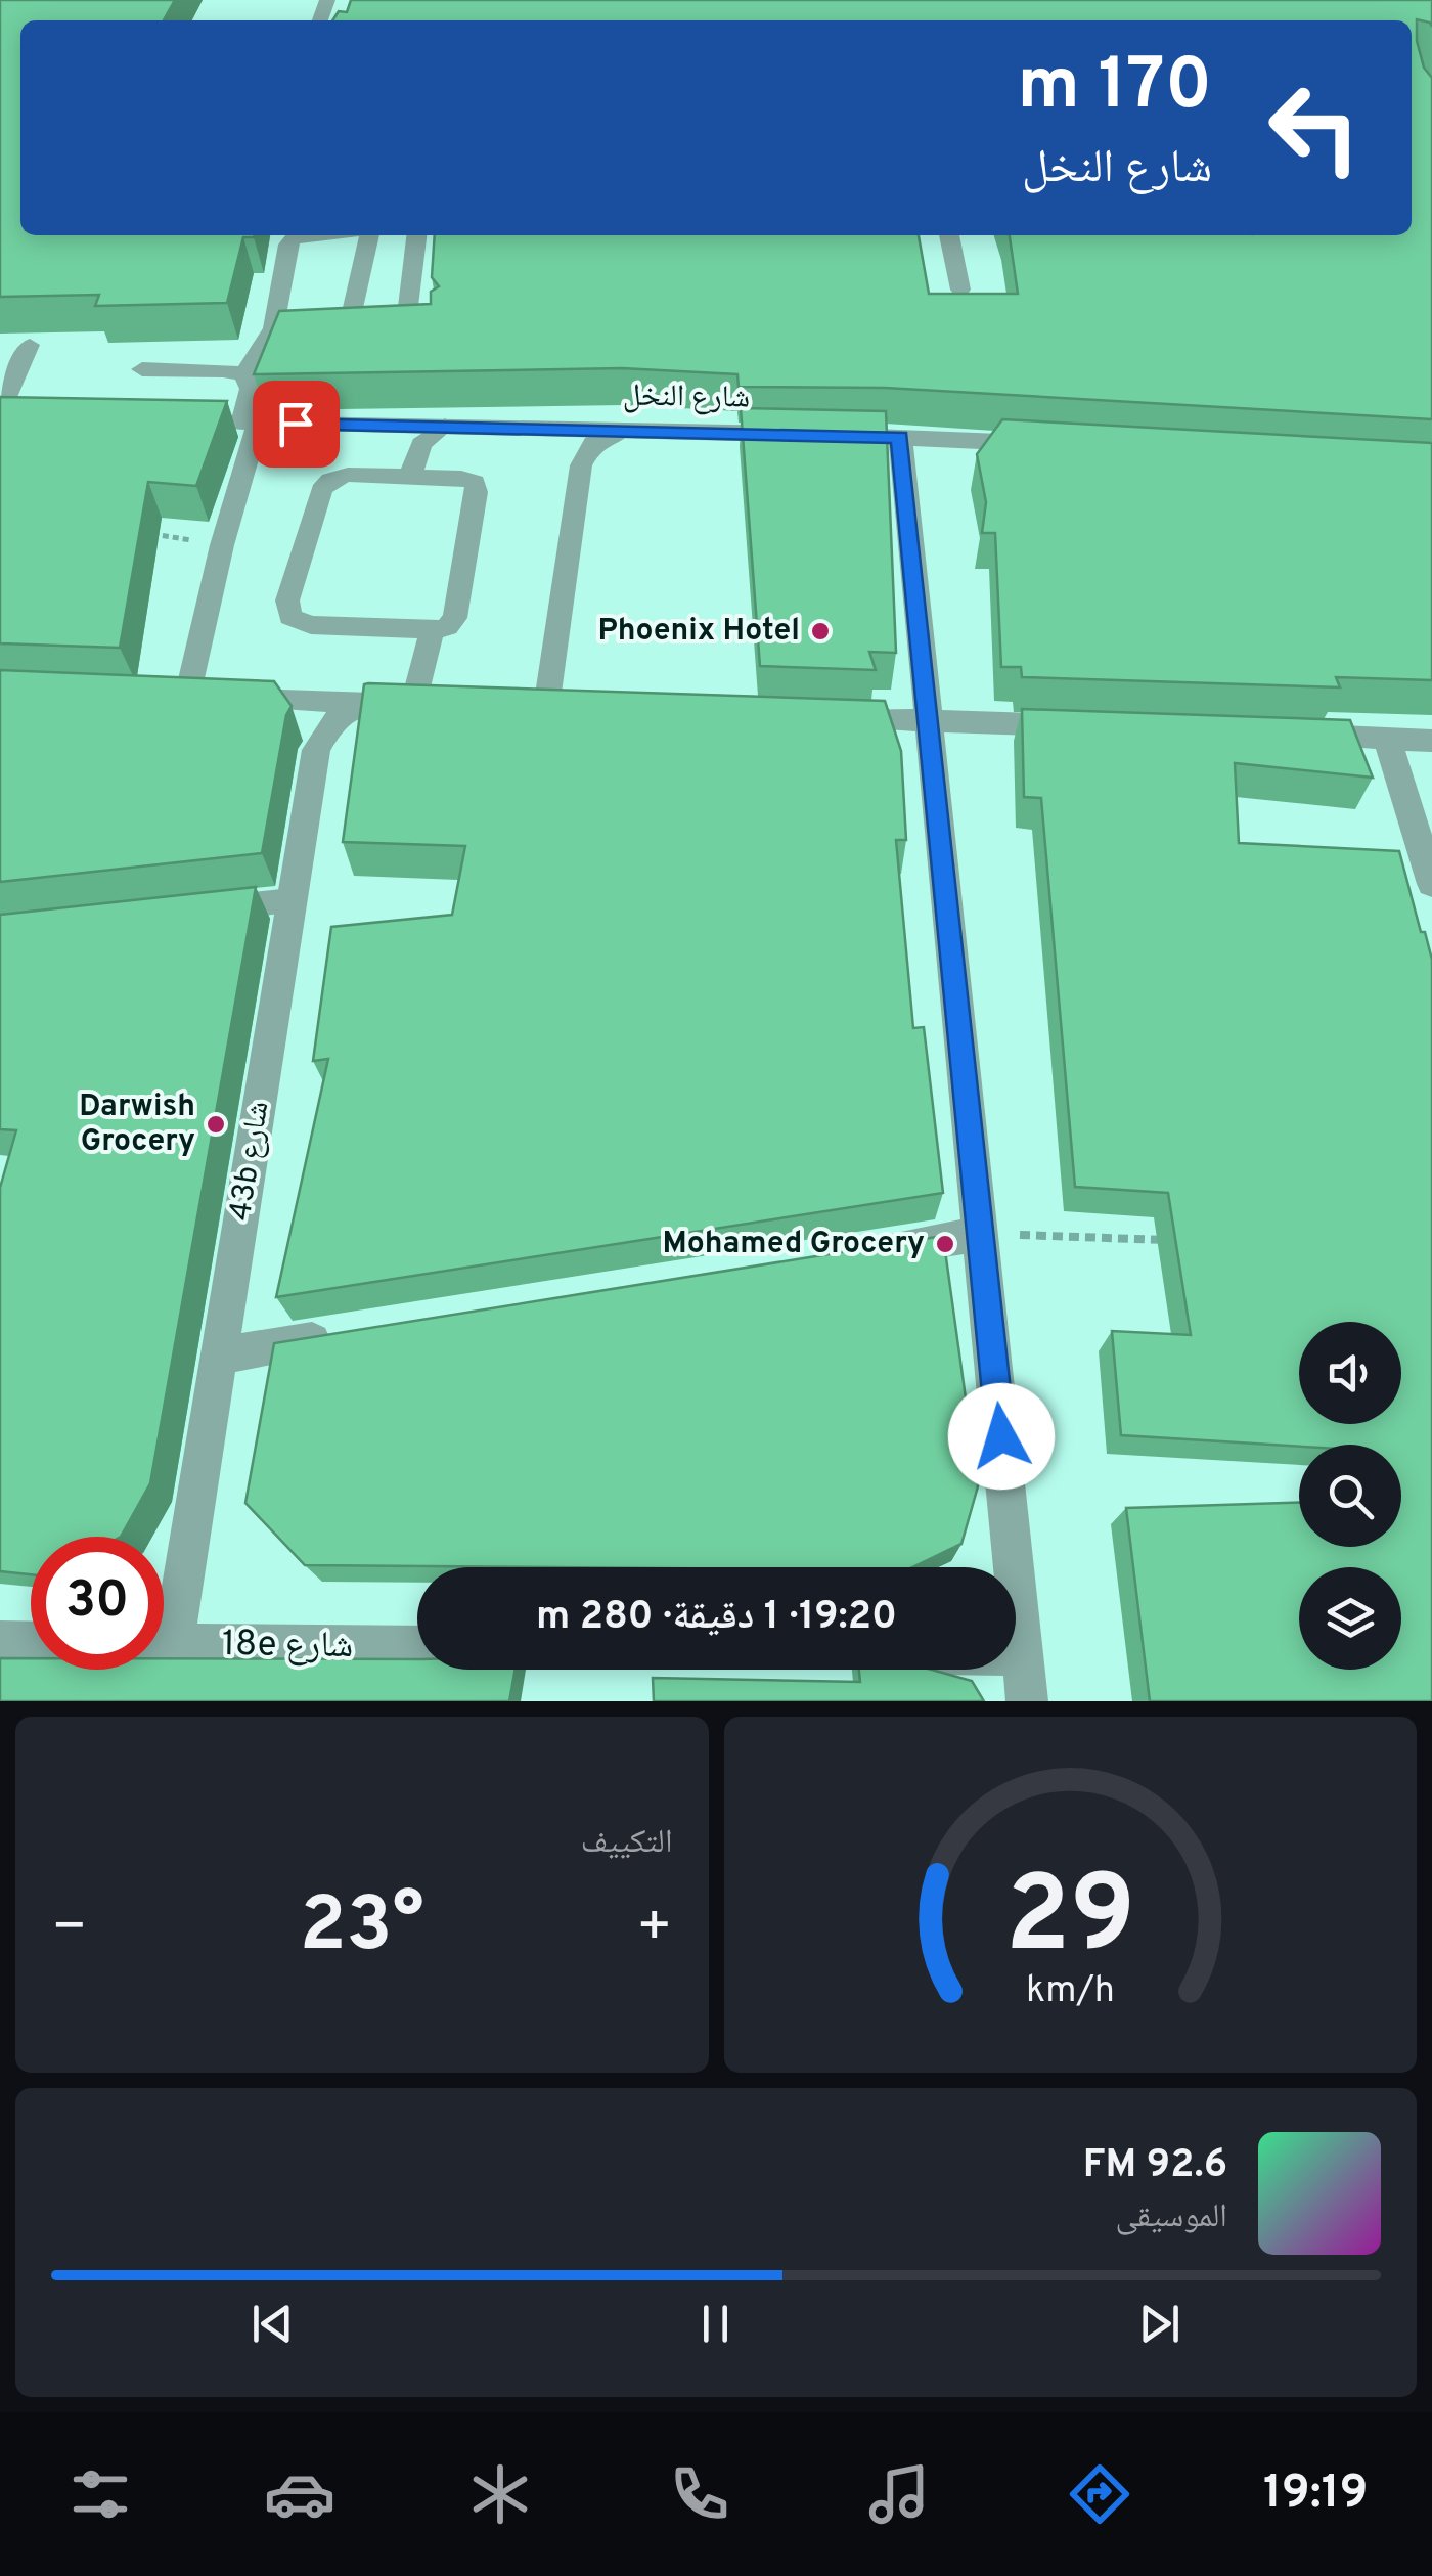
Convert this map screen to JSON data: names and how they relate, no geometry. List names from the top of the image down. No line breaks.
{"streets":{"street":["شارع النخل","43b شارع","18e شارع"]},"places":["Phoenix Hotel","Darwish Grocery","Mohamed Grocery"],"page":{"turn":["170 m","شارع النخل"],"limit":"30","trip":"19:20 · 1 دقيقة · 280 m","tile":"التكييف","heat":["−","23°","+"],"song":["92.6 FM","الموسيقى"],"tabs":"19:19","gauge":["29","km/h"]}}
